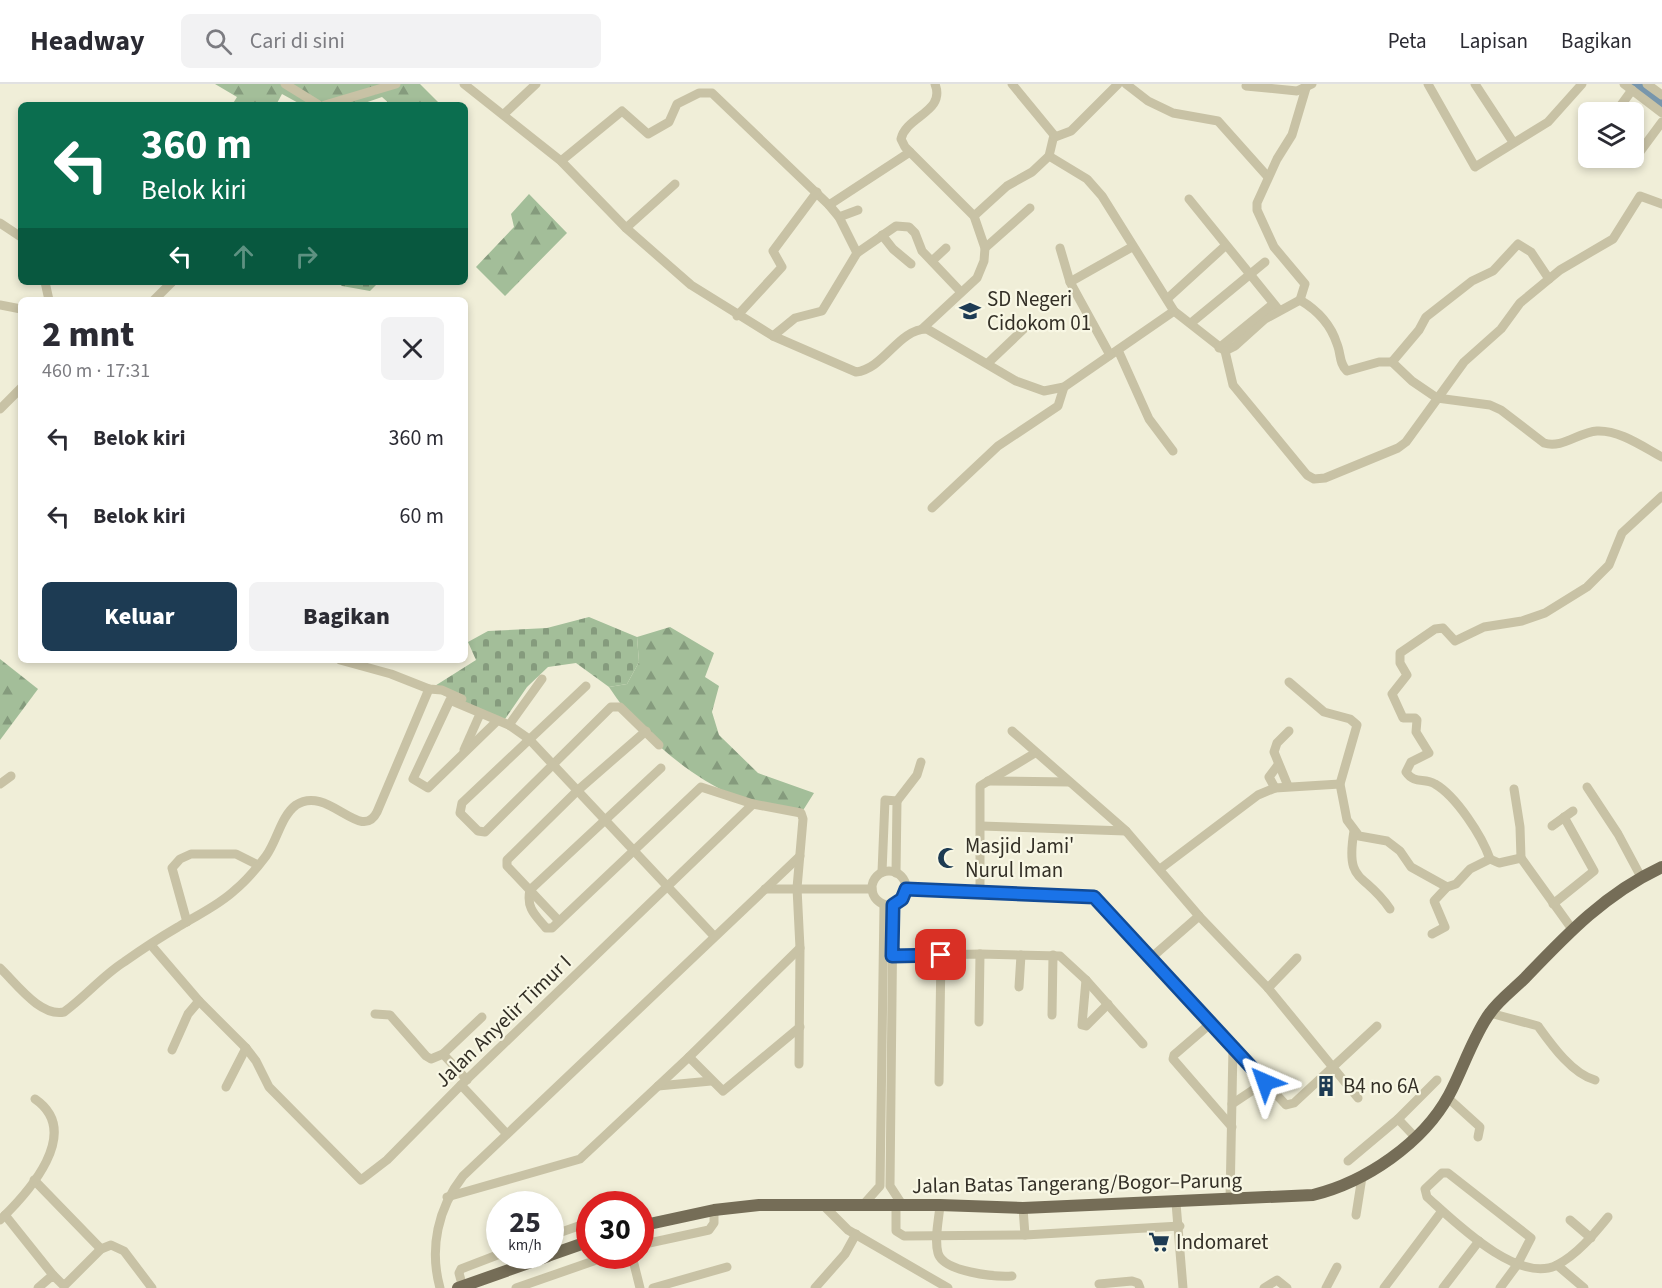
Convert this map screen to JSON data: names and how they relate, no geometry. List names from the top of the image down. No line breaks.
{"streets":{"main road":["Jalan Batas Tangerang/Bogor–Parung"],"street":["Jalan Anyelir Timur I"]},"places":{"school or university":["SD Negeri Cidokom 01"],"mosque":["Masjid Jami' Nurul Iman"],"building":["B4 no 6A"],"supermarket":["Indomaret"]},"page":{"header":"Headway","search":"Cari di sini","nav":["Peta","Lapisan","Bagikan"],"turn":["360 m","Belok kiri"],"heading":["2 mnt","460 m · 17:31"],"list":[{"name":"Belok kiri","value":"360 m"},{"name":"Belok kiri","value":"60 m"}],"buttons":["Keluar","Bagikan"],"speed":"25 km/h","limit":"30"}}
